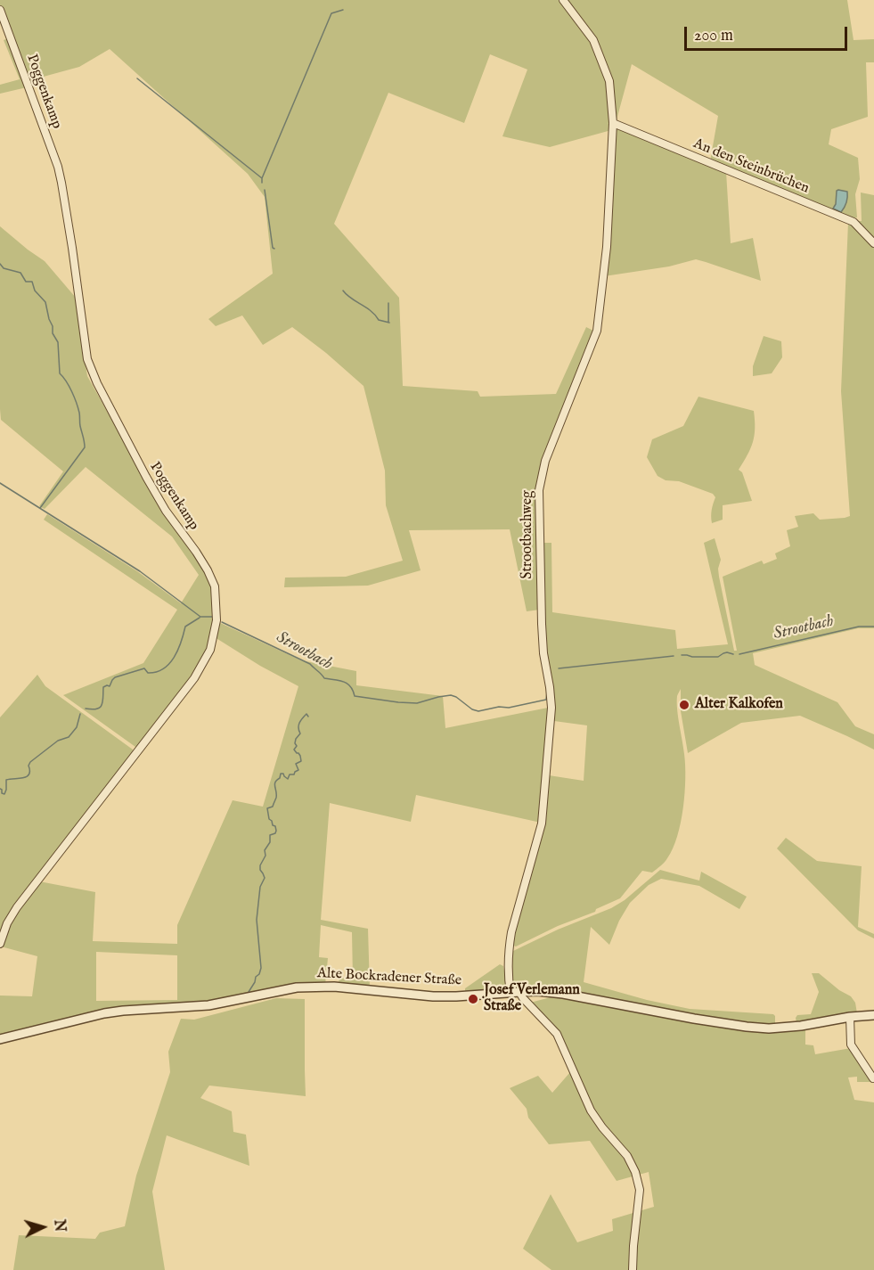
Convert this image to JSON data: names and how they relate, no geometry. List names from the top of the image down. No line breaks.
{"streets":{"street":["Poggenkamp","An den Steinbrüchen","Strootbachweg","Alte Bockradener Straße"]},"crossings":[["An den Steinbrüchen","Strootbachweg"],["Strootbachweg","Alte Bockradener Straße"]],"water":["Strootbach"],"places":["Alter Kalkofen","Josef Verlemann Straße"],"scale_bar":"200 m","north":"right"}
